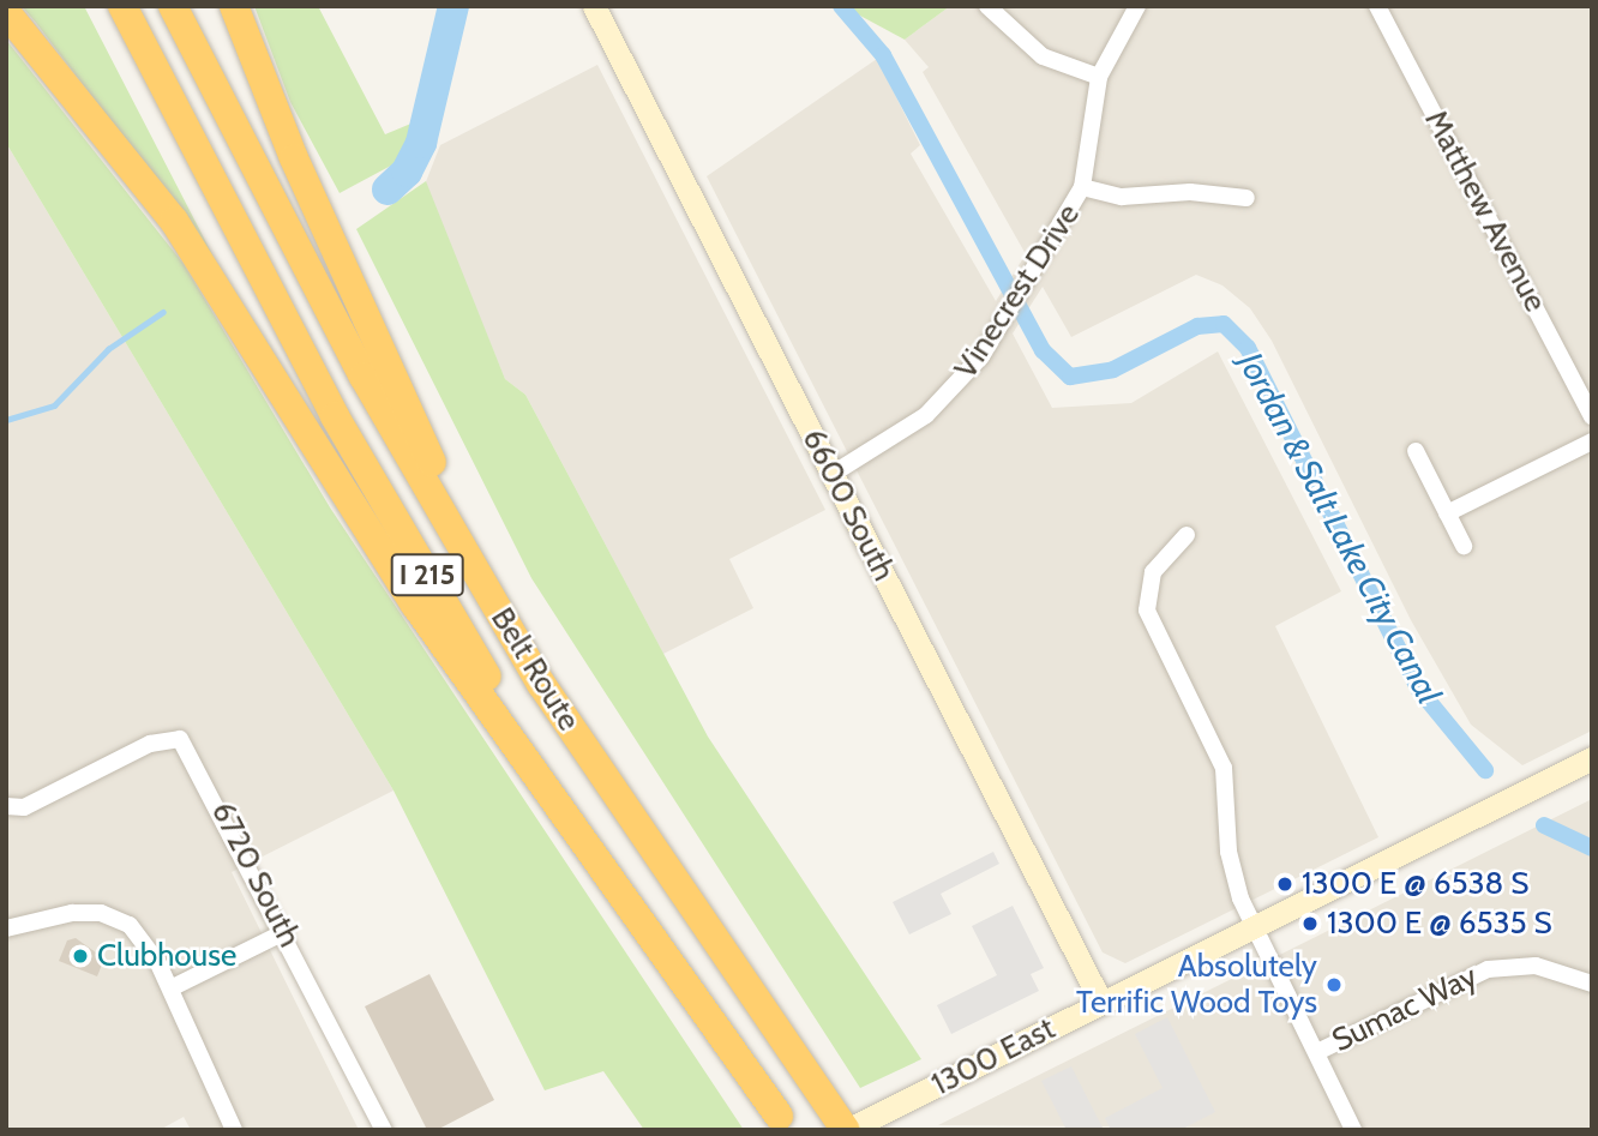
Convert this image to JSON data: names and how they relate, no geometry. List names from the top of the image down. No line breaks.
{"streets":{"highway":["I 215","Belt Route"],"main road":["6600 South","1300 East"],"street":["Matthew Avenue","Vinecrest Drive","6720 South","Sumac Way"]},"crossings":[["Vinecrest Drive","6600 South"],["6600 South","1300 East"],["Belt Route","1300 East"]],"water":["Jordan & Salt Lake City Canal"],"places":["1300 E @ 6538 S","1300 E @ 6535 S","Clubhouse","Absolutely Terrific Wood Toys"]}
